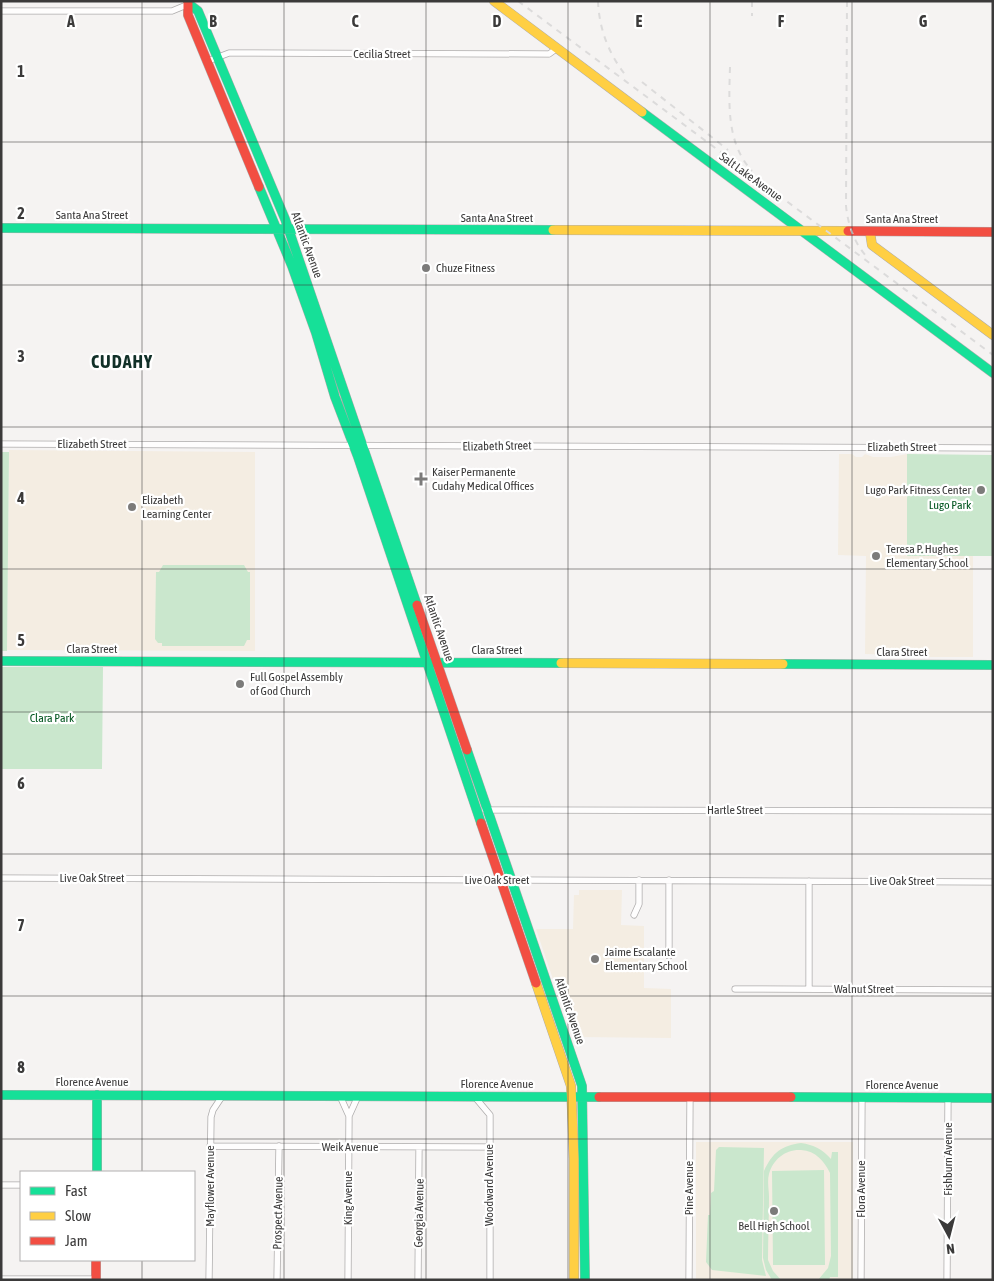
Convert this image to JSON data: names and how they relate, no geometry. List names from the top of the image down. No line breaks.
{"streets":{"main road":["Salt Lake Avenue","Santa Ana Street","Atlantic Avenue","Clara Street","Florence Avenue"],"street":["Cecilia Street","Elizabeth Street","Hartle Street","Live Oak Street","Walnut Street","Weik Avenue","Fishburn Avenue","Woodward Avenue","Mayflower Avenue","Pine Avenue","Flora Avenue","King Avenue","Prospect Avenue","Georgia Avenue"]},"crossings":[["Cecilia Street","Salt Lake Avenue"],["Cecilia Street","Atlantic Avenue"],["Salt Lake Avenue","Santa Ana Street"],["Santa Ana Street","Atlantic Avenue"],["Atlantic Avenue","Elizabeth Street"],["Atlantic Avenue","Clara Street"],["Atlantic Avenue","Hartle Street"],["Atlantic Avenue","Live Oak Street"],["Atlantic Avenue","Florence Avenue"],["Florence Avenue","Fishburn Avenue"],["Florence Avenue","Woodward Avenue"],["Florence Avenue","Mayflower Avenue"],["Florence Avenue","Pine Avenue"],["Florence Avenue","Flora Avenue"],["Florence Avenue","King Avenue"],["Weik Avenue","Woodward Avenue"],["Weik Avenue","Mayflower Avenue"],["Weik Avenue","King Avenue"],["Weik Avenue","Prospect Avenue"],["Weik Avenue","Georgia Avenue"]],"districts":["CUDAHY"],"parks":["Lugo Park","Clara Park"],"places":{"other":["Chuze Fitness","Lugo Park Fitness Center","Elizabeth Learning Center","Teresa P. Hughes Elementary School","Full Gospel Assembly of God Church","Jaime Escalante Elementary School","Bell High School"],"health":["Kaiser Permanente Cudahy Medical Offices"]},"legend":["Fast","Slow","Jam"],"north":"bottom","grid":{"columns":["A","B","C","D","E","F","G"],"rows":["1","2","3","4","5","6","7","8"]}}
